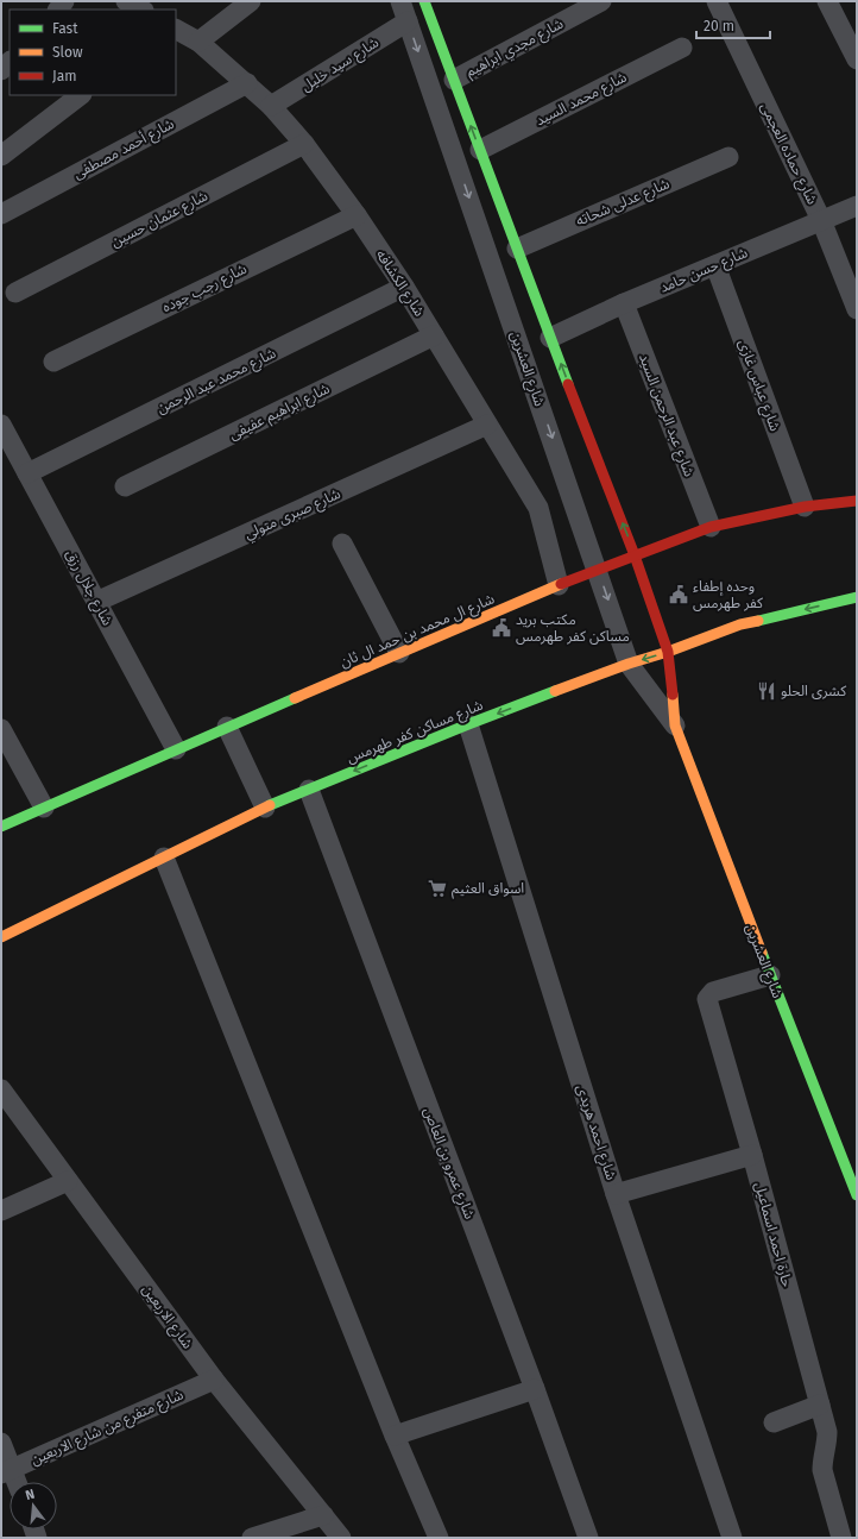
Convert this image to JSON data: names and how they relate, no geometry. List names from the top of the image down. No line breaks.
{"streets":{"street":["شارع مجدي ابراهيم","شارع سيد خليل","شارع محمد السيد","شارع أحمد مصطفى","شارع حماده العجمى","شارع عدلى شحاته","شارع عثمان حسين","شارع حسن حامد","شارع الكشافه","شارع رجب جوده","شارع العشرين","شارع محمد عبد الرحمن","شارع عباس غازى","شارع ابراهيم عفيفى","شارع عبد الرحمن السيد","شارع صبرى متولي","شارع جلال رزق","شارع ال محمد بن حمد ال ثان","شارع مساكن كفر طهرمس","شارع احمد هريدى","شارع عمرو بن العاص","حارة احمد اسماعيل","شارع الاربعين","شارع متفرع من شارع الاربعين"]},"crossings":[["شارع مجدي ابراهيم","شارع العشرين"],["شارع سيد خليل","شارع الكشافه"],["شارع سيد خليل","شارع العشرين"],["شارع محمد السيد","شارع العشرين"],["شارع أحمد مصطفى","شارع الكشافه"],["شارع حماده العجمى","شارع حسن حامد"],["شارع عدلى شحاته","شارع العشرين"],["شارع عثمان حسين","شارع الكشافه"],["شارع حسن حامد","شارع العشرين"],["شارع حسن حامد","شارع عباس غازى"],["شارع حسن حامد","شارع عبد الرحمن السيد"],["شارع الكشافه","شارع رجب جوده"],["شارع الكشافه","شارع محمد عبد الرحمن"],["شارع الكشافه","شارع ابراهيم عفيفى"],["شارع الكشافه","شارع صبرى متولي"],["شارع الكشافه","شارع ال محمد بن حمد ال ثان"],["شارع العشرين","شارع ال محمد بن حمد ال ثان"],["شارع العشرين","شارع مساكن كفر طهرمس"],["شارع العشرين","حارة احمد اسماعيل"],["شارع محمد عبد الرحمن","شارع جلال رزق"],["شارع عباس غازى","شارع ال محمد بن حمد ال ثان"],["شارع عبد الرحمن السيد","شارع ال محمد بن حمد ال ثان"],["شارع صبرى متولي","شارع جلال رزق"],["شارع جلال رزق","شارع ال محمد بن حمد ال ثان"],["شارع مساكن كفر طهرمس","شارع احمد هريدى"],["شارع مساكن كفر طهرمس","شارع عمرو بن العاص"],["شارع الاربعين","شارع متفرع من شارع الاربعين"]],"one_way":["شارع مساكن كفر طهرمس"],"places":{"public building":["وحده إطفاء كفر طهرمس","مكتب بريد مساكن كفر طهرمس"],"restaurant":["كشرى الحلو"],"supermarket":["اسواق العثيم"]},"legend":["Fast","Slow","Jam"],"scale_bar":"20 m","north":"top"}
